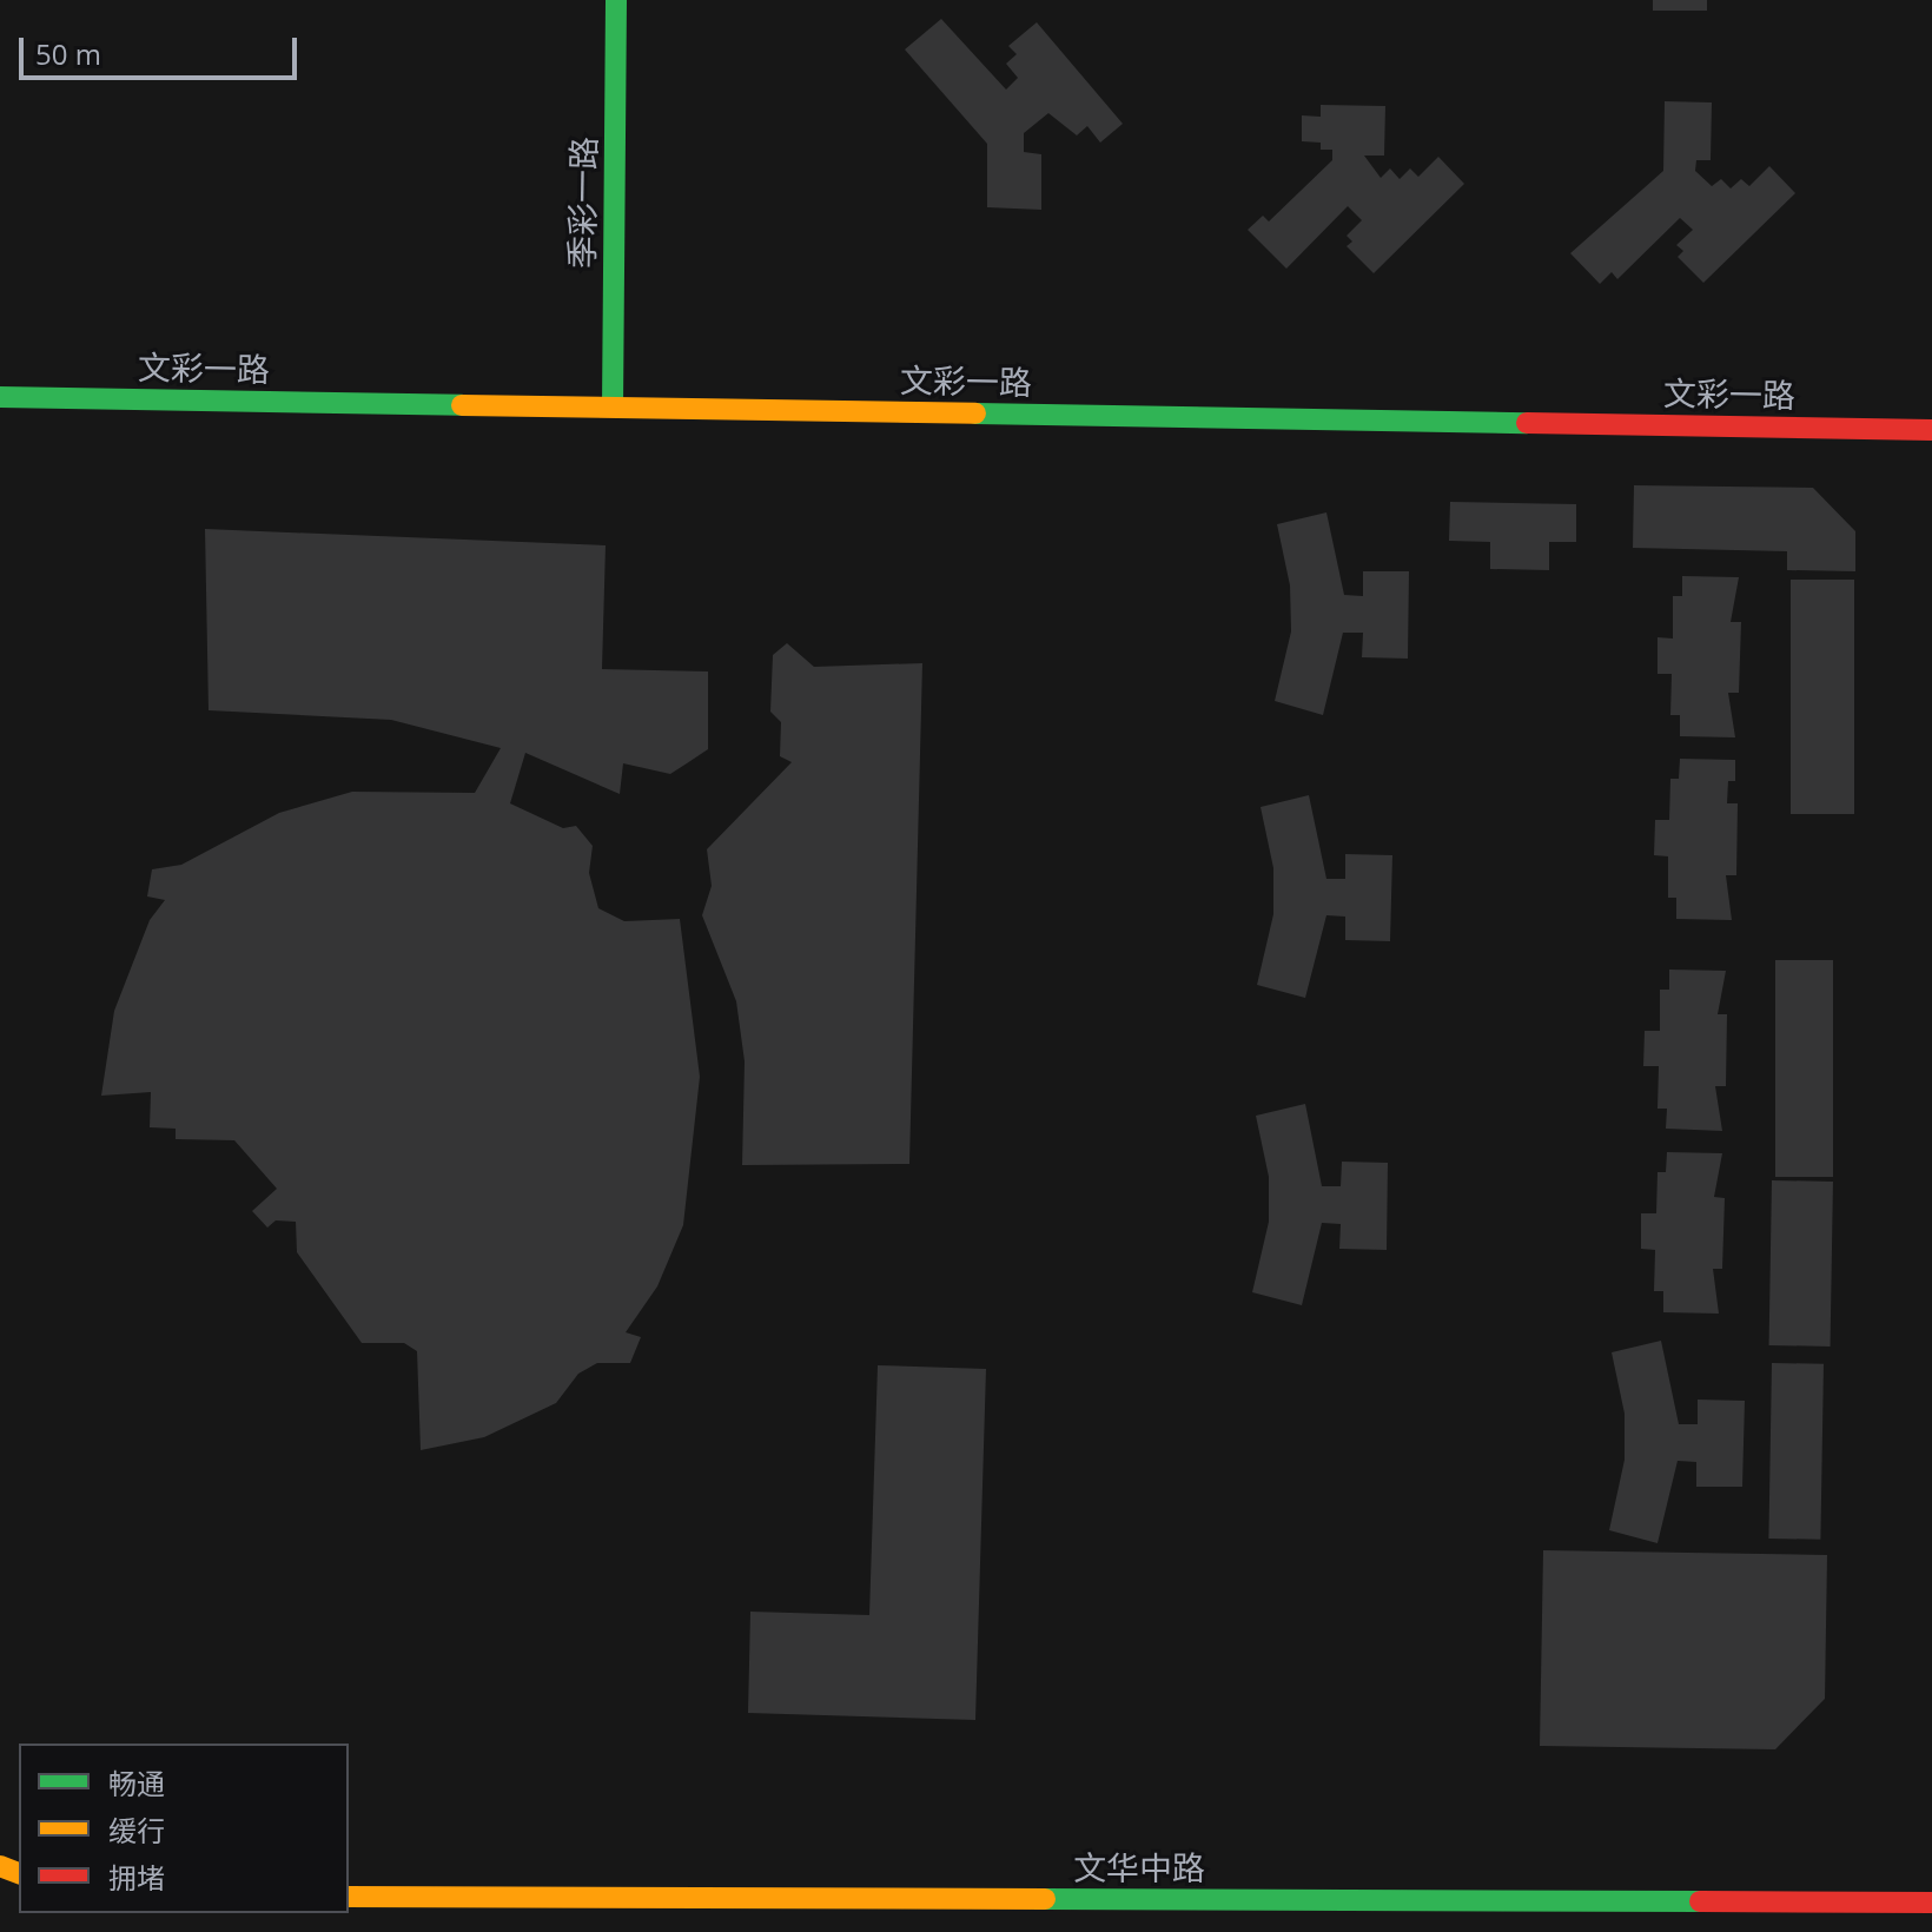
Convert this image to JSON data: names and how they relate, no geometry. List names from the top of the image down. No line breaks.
{"streets":{"street":["季彩一路","文彩一路","文华中路"]},"crossings":[["季彩一路","文彩一路"]],"legend":["畅通","缓行","拥堵"],"scale_bar":"50 m"}
